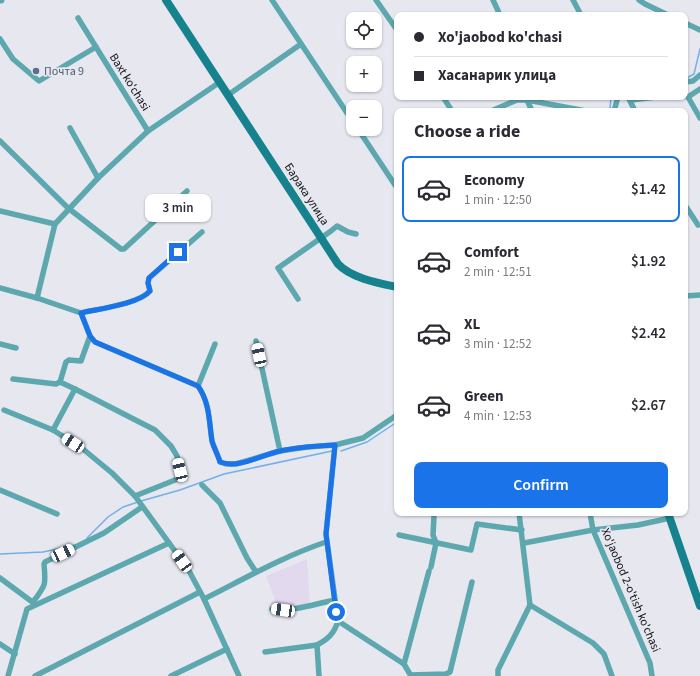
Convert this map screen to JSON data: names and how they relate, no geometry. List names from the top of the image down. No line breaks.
{"streets":{"main road":["Барака улица"],"street":["Baxt ko'chasi","Xo'jaobod 2-o'tish ko'chasi"]},"crossings":[["Baxt ko'chasi","Барака улица"]],"places":["Почта 9"],"page":{"map_buttons":["+","−"],"banner":["Xo'jaobod ko'chasi","Хасанарик улица"],"heading":"Choose a ride","list":[{"name":"Economy","note":"1 min · 12:50","value":"$1.42"},{"name":"Comfort","note":"2 min · 12:51","value":"$1.92"},{"name":"XL","note":"3 min · 12:52","value":"$2.42"},{"name":"Green","note":"4 min · 12:53","value":"$2.67"}],"bubble":"3 min","buttons":"Confirm"}}
